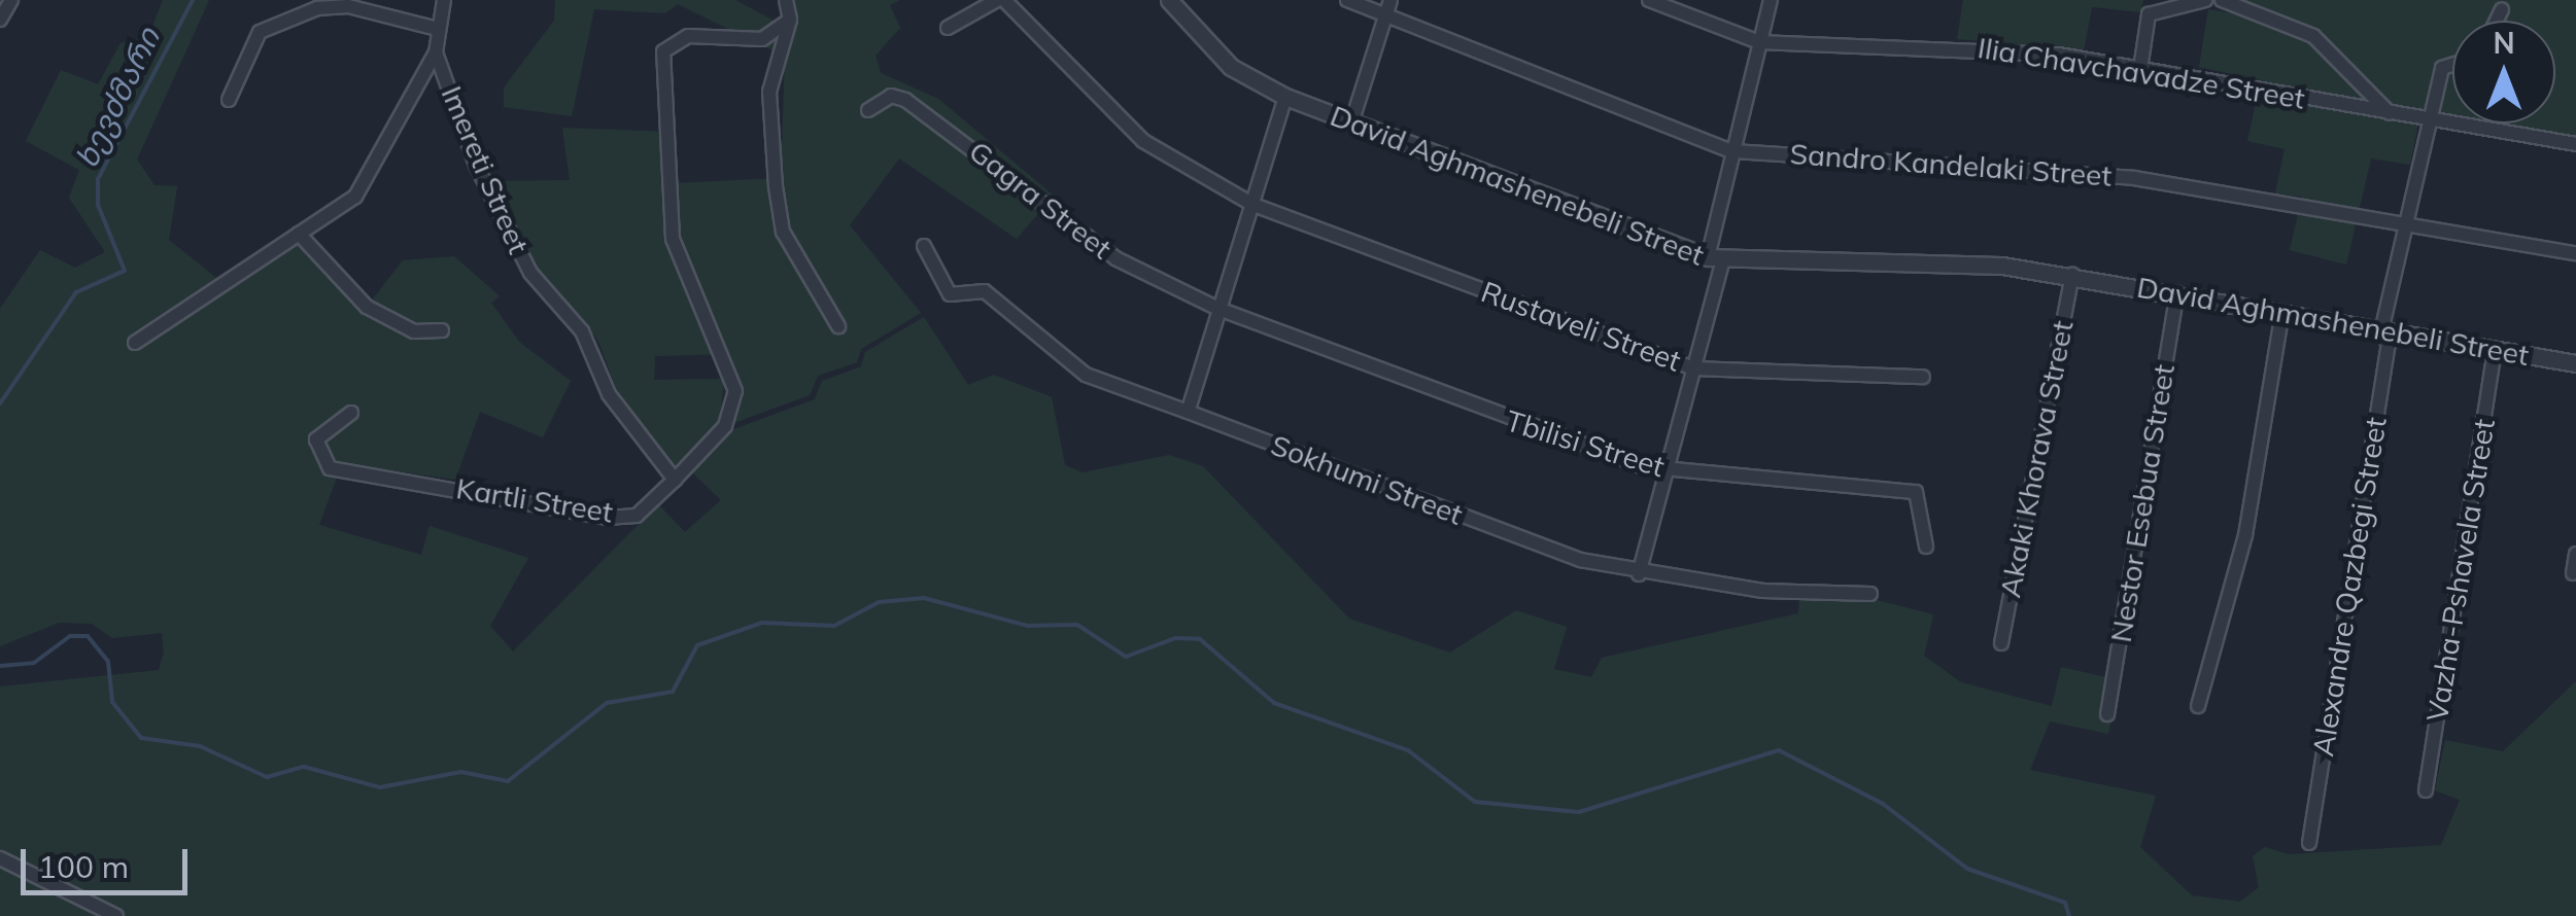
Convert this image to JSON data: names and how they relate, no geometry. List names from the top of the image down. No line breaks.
{"streets":{"street":["Ilia Chavchavadze Street","Sandro Kandelaki Street","Imereti Street","David Aghmashenebeli Street","Gagra Street","Rustaveli Street","Tbilisi Street","Akaki Khorava Street","Sokhumi Street","Kartli Street","Nestor Esebua Street","Vazha-Pshavela Street","Alexandre Qazbegi Street"]},"crossings":[["Ilia Chavchavadze Street","Alexandre Qazbegi Street"],["Sandro Kandelaki Street","Alexandre Qazbegi Street"],["Imereti Street","Kartli Street"],["David Aghmashenebeli Street","Akaki Khorava Street"],["David Aghmashenebeli Street","Nestor Esebua Street"],["David Aghmashenebeli Street","Vazha-Pshavela Street"],["David Aghmashenebeli Street","Alexandre Qazbegi Street"],["Gagra Street","Tbilisi Street"]],"water":["ხევძმარი"],"scale_bar":"100 m","north":"top"}
